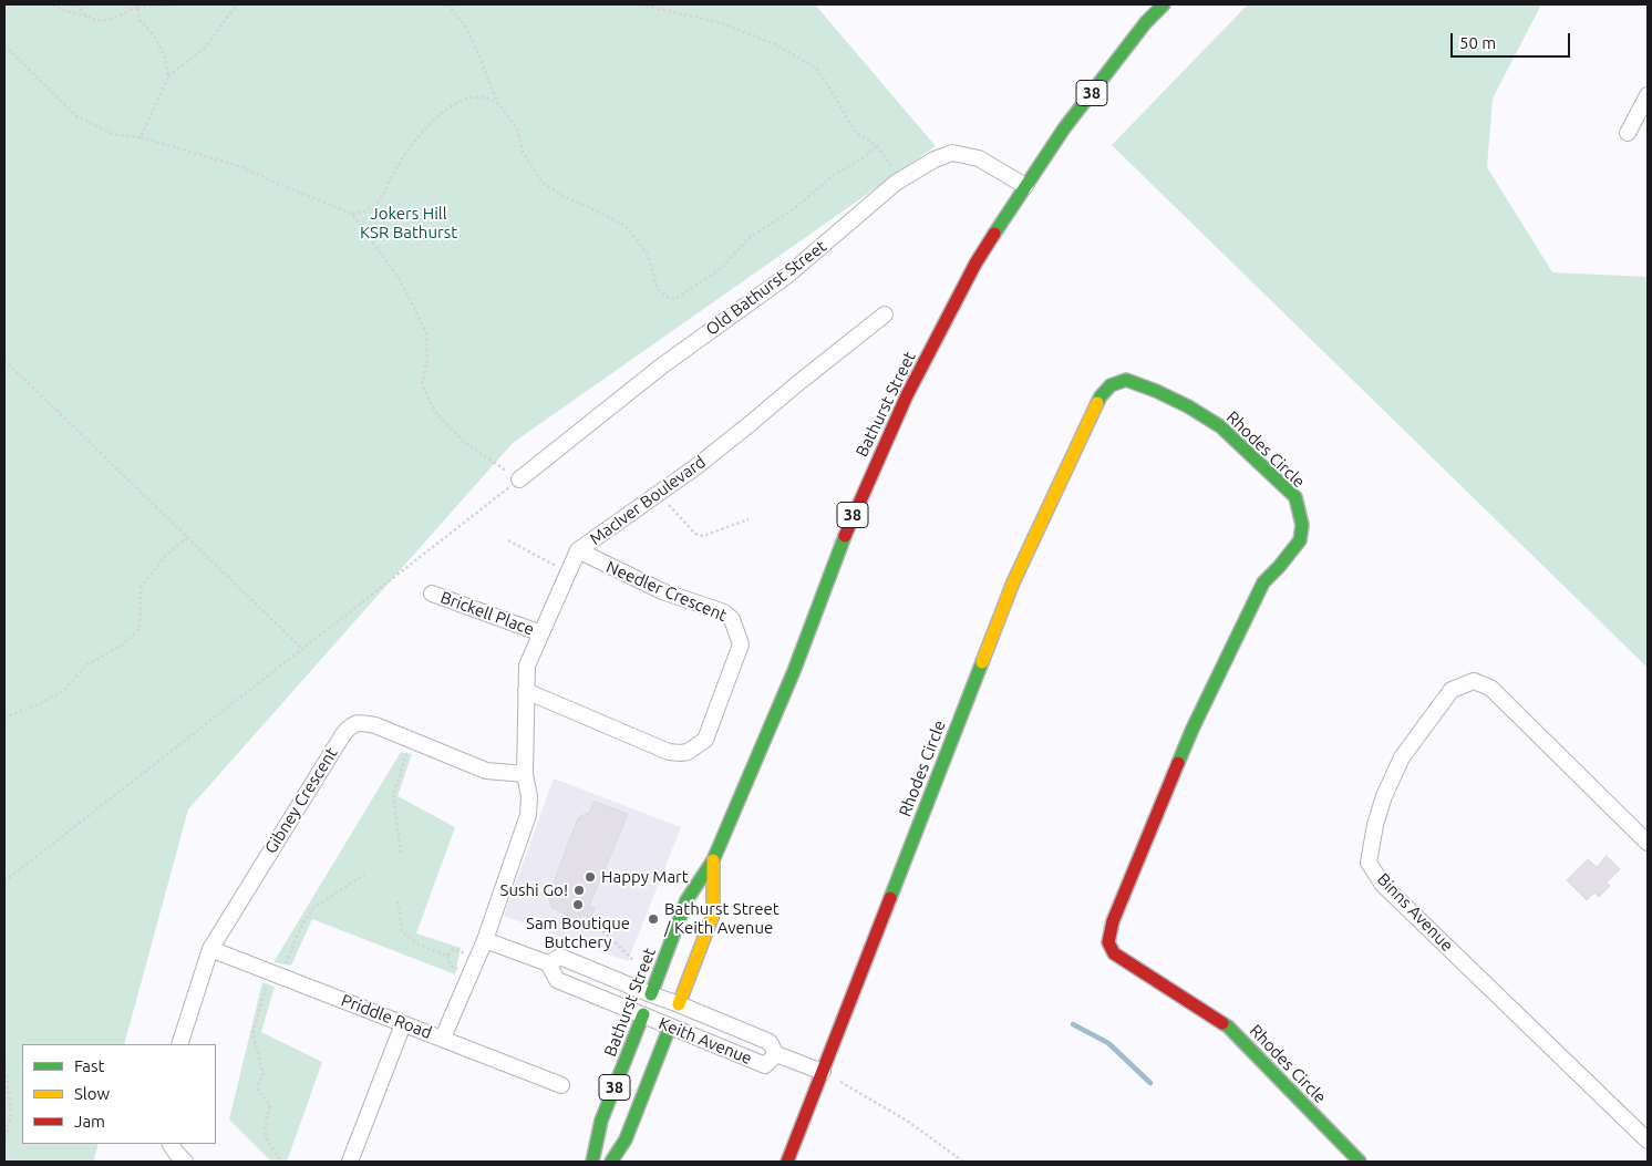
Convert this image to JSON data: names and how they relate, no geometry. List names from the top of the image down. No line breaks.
{"streets":{"street":["38","Old Bathurst Street","Bathurst Street","Rhodes Circle","MacIver Boulevard","Needler Crescent","Brickell Place","Gibney Crescent","Binns Avenue","Priddle Road","Keith Avenue"]},"crossings":[["Old Bathurst Street","Bathurst Street"],["Bathurst Street","Keith Avenue"],["Rhodes Circle","Keith Avenue"],["MacIver Boulevard","Needler Crescent"],["MacIver Boulevard","Brickell Place"],["MacIver Boulevard","Gibney Crescent"],["MacIver Boulevard","Priddle Road"],["MacIver Boulevard","Keith Avenue"],["Gibney Crescent","Priddle Road"]],"parks":["Jokers Hill KSR Bathurst"],"places":["Happy Mart","Sushi Go!","Sam Boutique Butchery","Bathurst Street / Keith Avenue"],"legend":["Fast","Slow","Jam"],"scale_bar":"50 m"}
